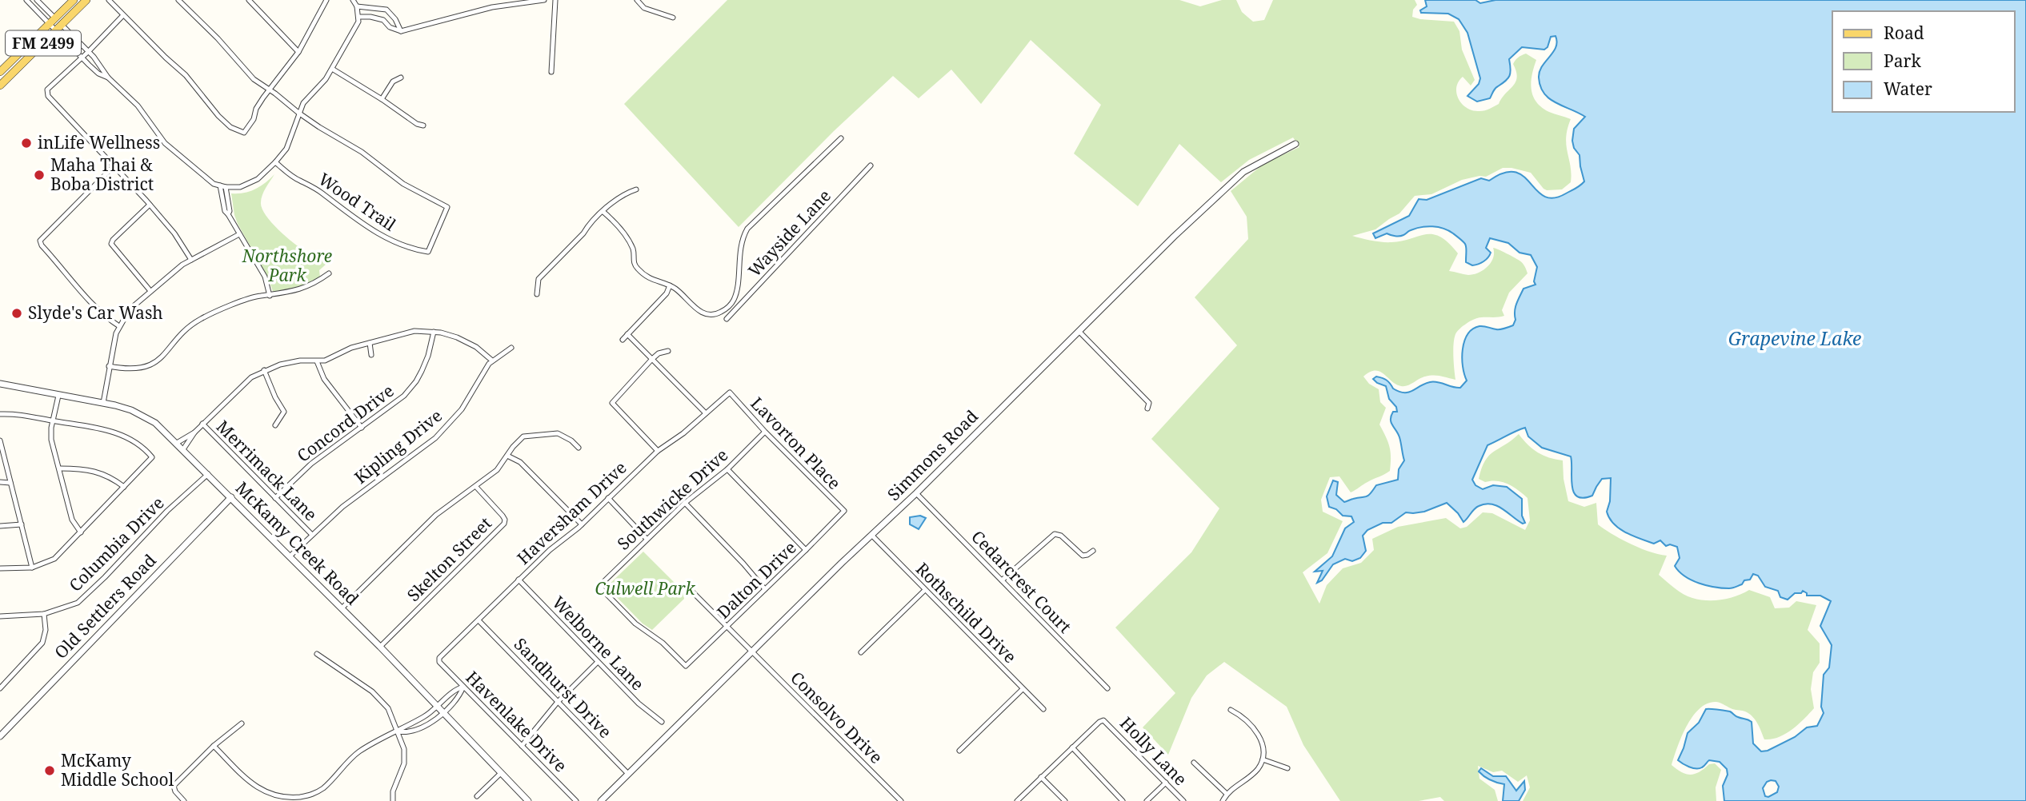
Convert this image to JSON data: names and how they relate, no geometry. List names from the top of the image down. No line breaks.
{"streets":{"main road":["FM 2499"],"street":["Wood Trail","Wayside Lane","Concord Drive","Lavorton Place","Kipling Drive","Simmons Road","Merrimack Lane","Southwicke Drive","Haversham Drive","McKamy Creek Road","Columbia Drive","Skelton Street","Dalton Drive","Cedarcrest Court","Old Settlers Road","Rothschild Drive","Welborne Lane","Sandhurst Drive","Consolvo Drive","Havenlake Drive","Holly Lane"]},"crossings":[["Concord Drive","Merrimack Lane"],["Lavorton Place","Southwicke Drive"],["Lavorton Place","Haversham Drive"],["Lavorton Place","Dalton Drive"],["Kipling Drive","Merrimack Lane"],["Kipling Drive","McKamy Creek Road"],["Simmons Road","Cedarcrest Court"],["Simmons Road","Rothschild Drive"],["Simmons Road","Sandhurst Drive"],["Simmons Road","Consolvo Drive"],["Southwicke Drive","Dalton Drive"],["Haversham Drive","Welborne Lane"],["Haversham Drive","Sandhurst Drive"],["Haversham Drive","Havenlake Drive"],["McKamy Creek Road","Columbia Drive"],["McKamy Creek Road","Skelton Street"],["McKamy Creek Road","Old Settlers Road"],["Dalton Drive","Consolvo Drive"]],"water":["Grapevine Lake"],"parks":["Northshore Park","Culwell Park"],"places":["inLife Wellness","Maha Thai & Boba District","Slyde's Car Wash","McKamy Middle School"],"legend":["Road","Park","Water"]}
